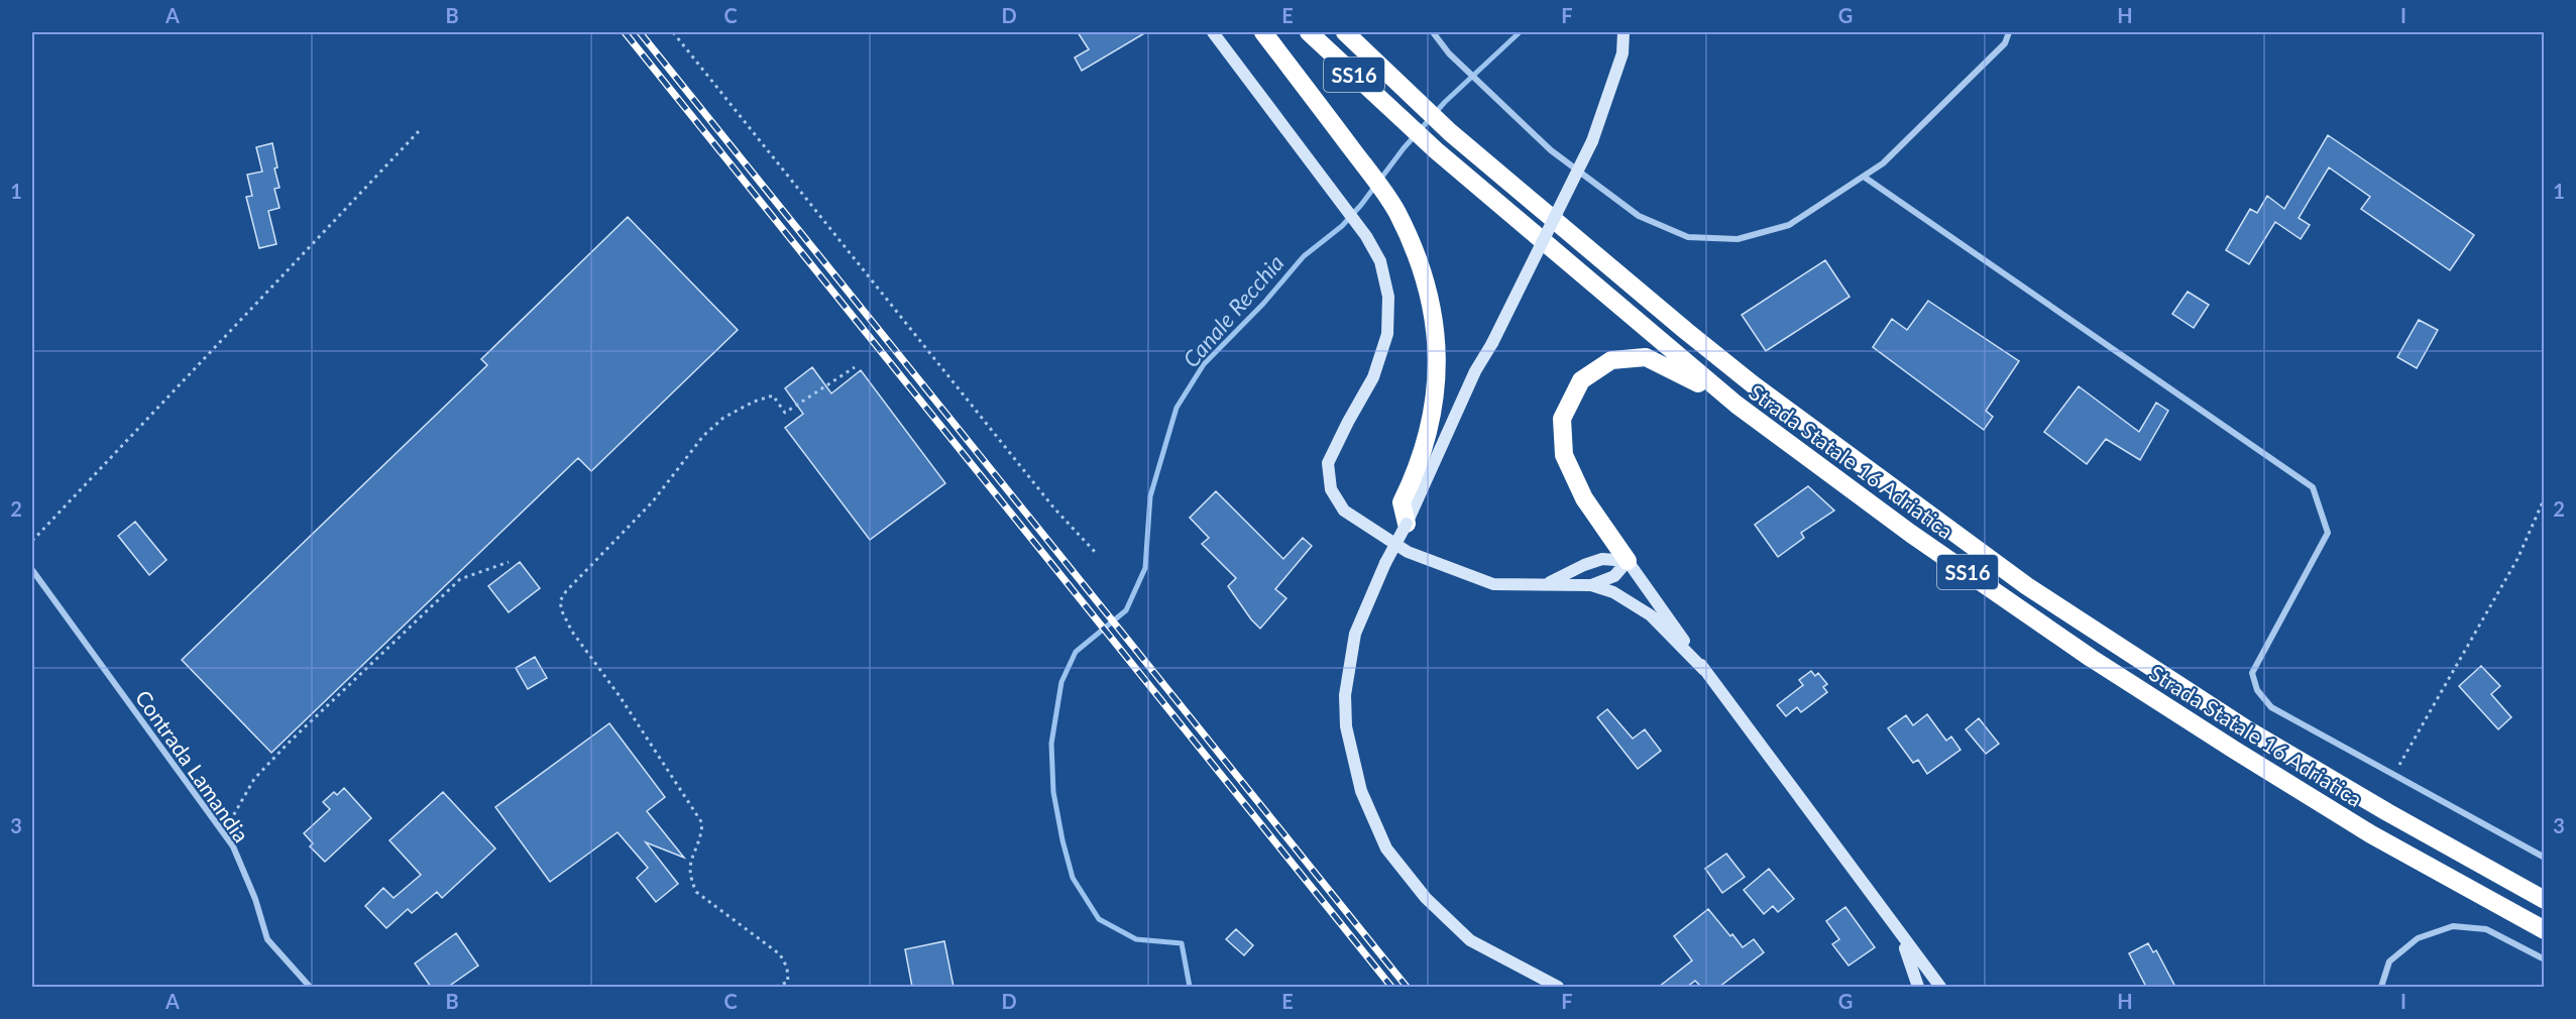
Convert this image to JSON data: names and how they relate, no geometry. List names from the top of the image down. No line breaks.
{"streets":{"highway":["SS16","Strada Statale 16 Adriatica"],"street":["Contrada Lamandia"]},"water":["Canale Recchia"],"grid":{"columns":["A","B","C","D","E","F","G","H","I"],"rows":["1","2","3"]}}
